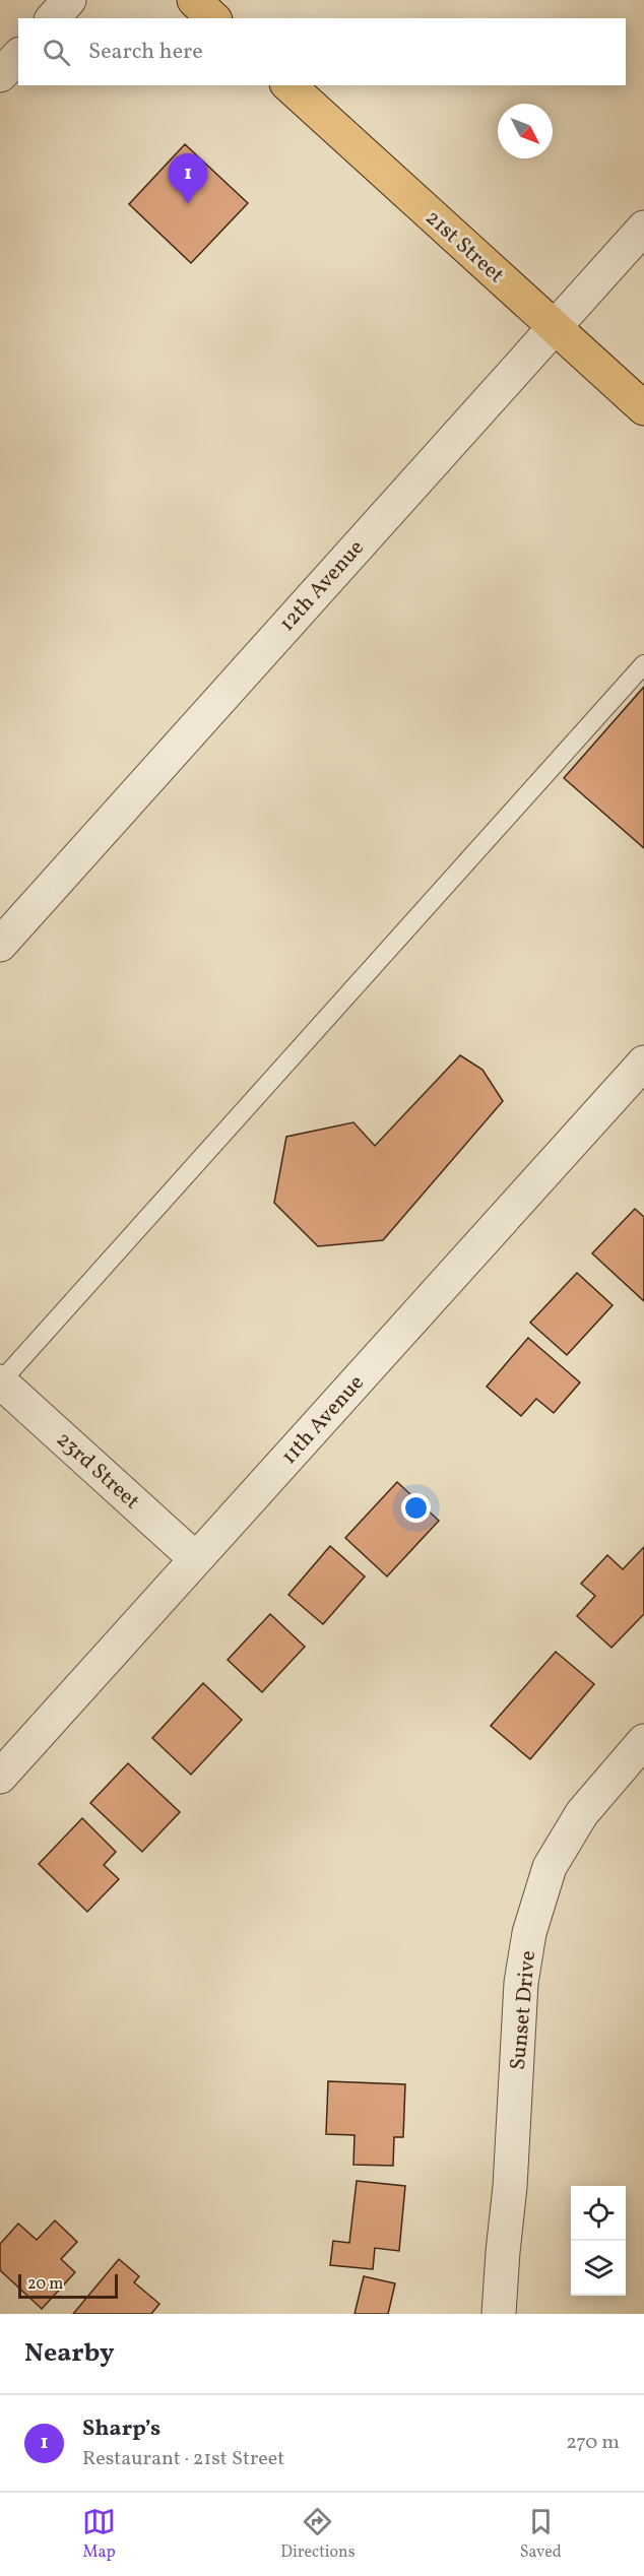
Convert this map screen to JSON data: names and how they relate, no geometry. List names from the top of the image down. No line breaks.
{"streets":{"main road":["21st Street"],"street":["12th Avenue","11th Avenue","23rd Street","Sunset Drive"]},"crossings":[["21st Street","12th Avenue"],["11th Avenue","23rd Street"]],"scale_bar":"20 m","north":"bottom right","page":{"search":"Search here","pins":"1","scale":"20 m","heading":"Nearby","list":[{"mark":"1","name":"Sharp’s","note":"Restaurant · 21st Street","value":"270 m"}],"nav":["Map","Directions","Saved"]}}
